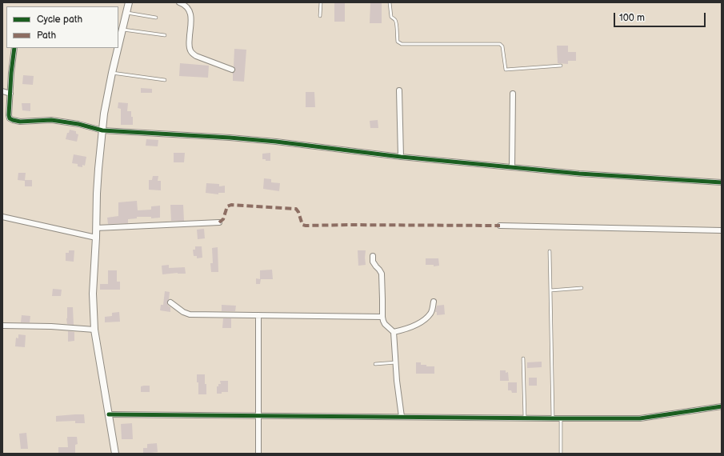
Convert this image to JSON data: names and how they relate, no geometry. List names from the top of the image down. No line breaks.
{"legend":["Cycle path","Path"],"scale_bar":"100 m"}
